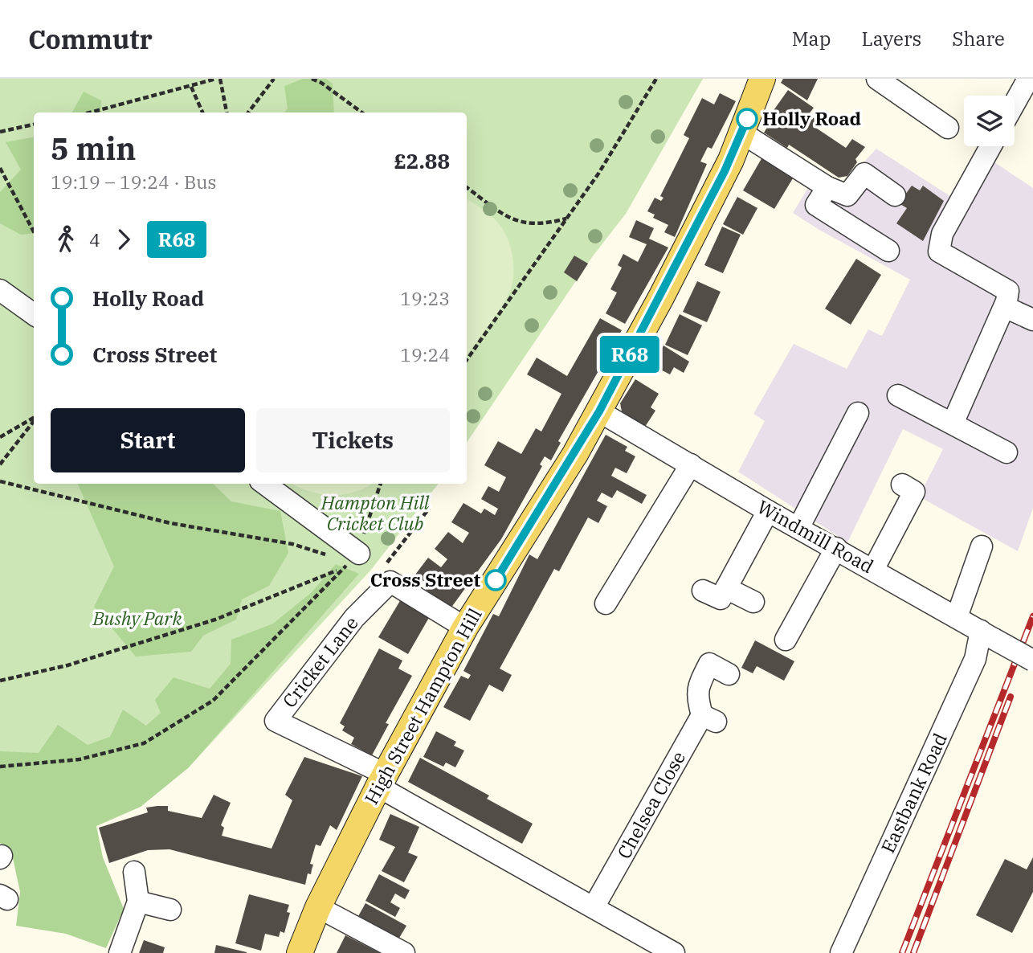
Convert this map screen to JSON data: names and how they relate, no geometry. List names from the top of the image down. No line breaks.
{"streets":{"main road":["High Street Hampton Hill"],"street":["Windmill Road","Cricket Lane","Eastbank Road","Chelsea Close"]},"crossings":[["Windmill Road","High Street Hampton Hill"],["Windmill Road","Eastbank Road"],["Cricket Lane","High Street Hampton Hill"]],"parks":["Hampton Hill Cricket Club","Bushy Park"],"places":["Holly Road","Cross Street"],"lines":["bus line R68"],"page":{"header":"Commutr","nav":["Map","Layers","Share"],"on_map":"R68","heading":["5 min","19:19 – 19:24 · Bus","£2.88"],"legs":["4","R68"],"list":[{"name":"Holly Road","value":"19:23"},{"name":"Cross Street","value":"19:24"}],"buttons":["Start","Tickets"]}}
